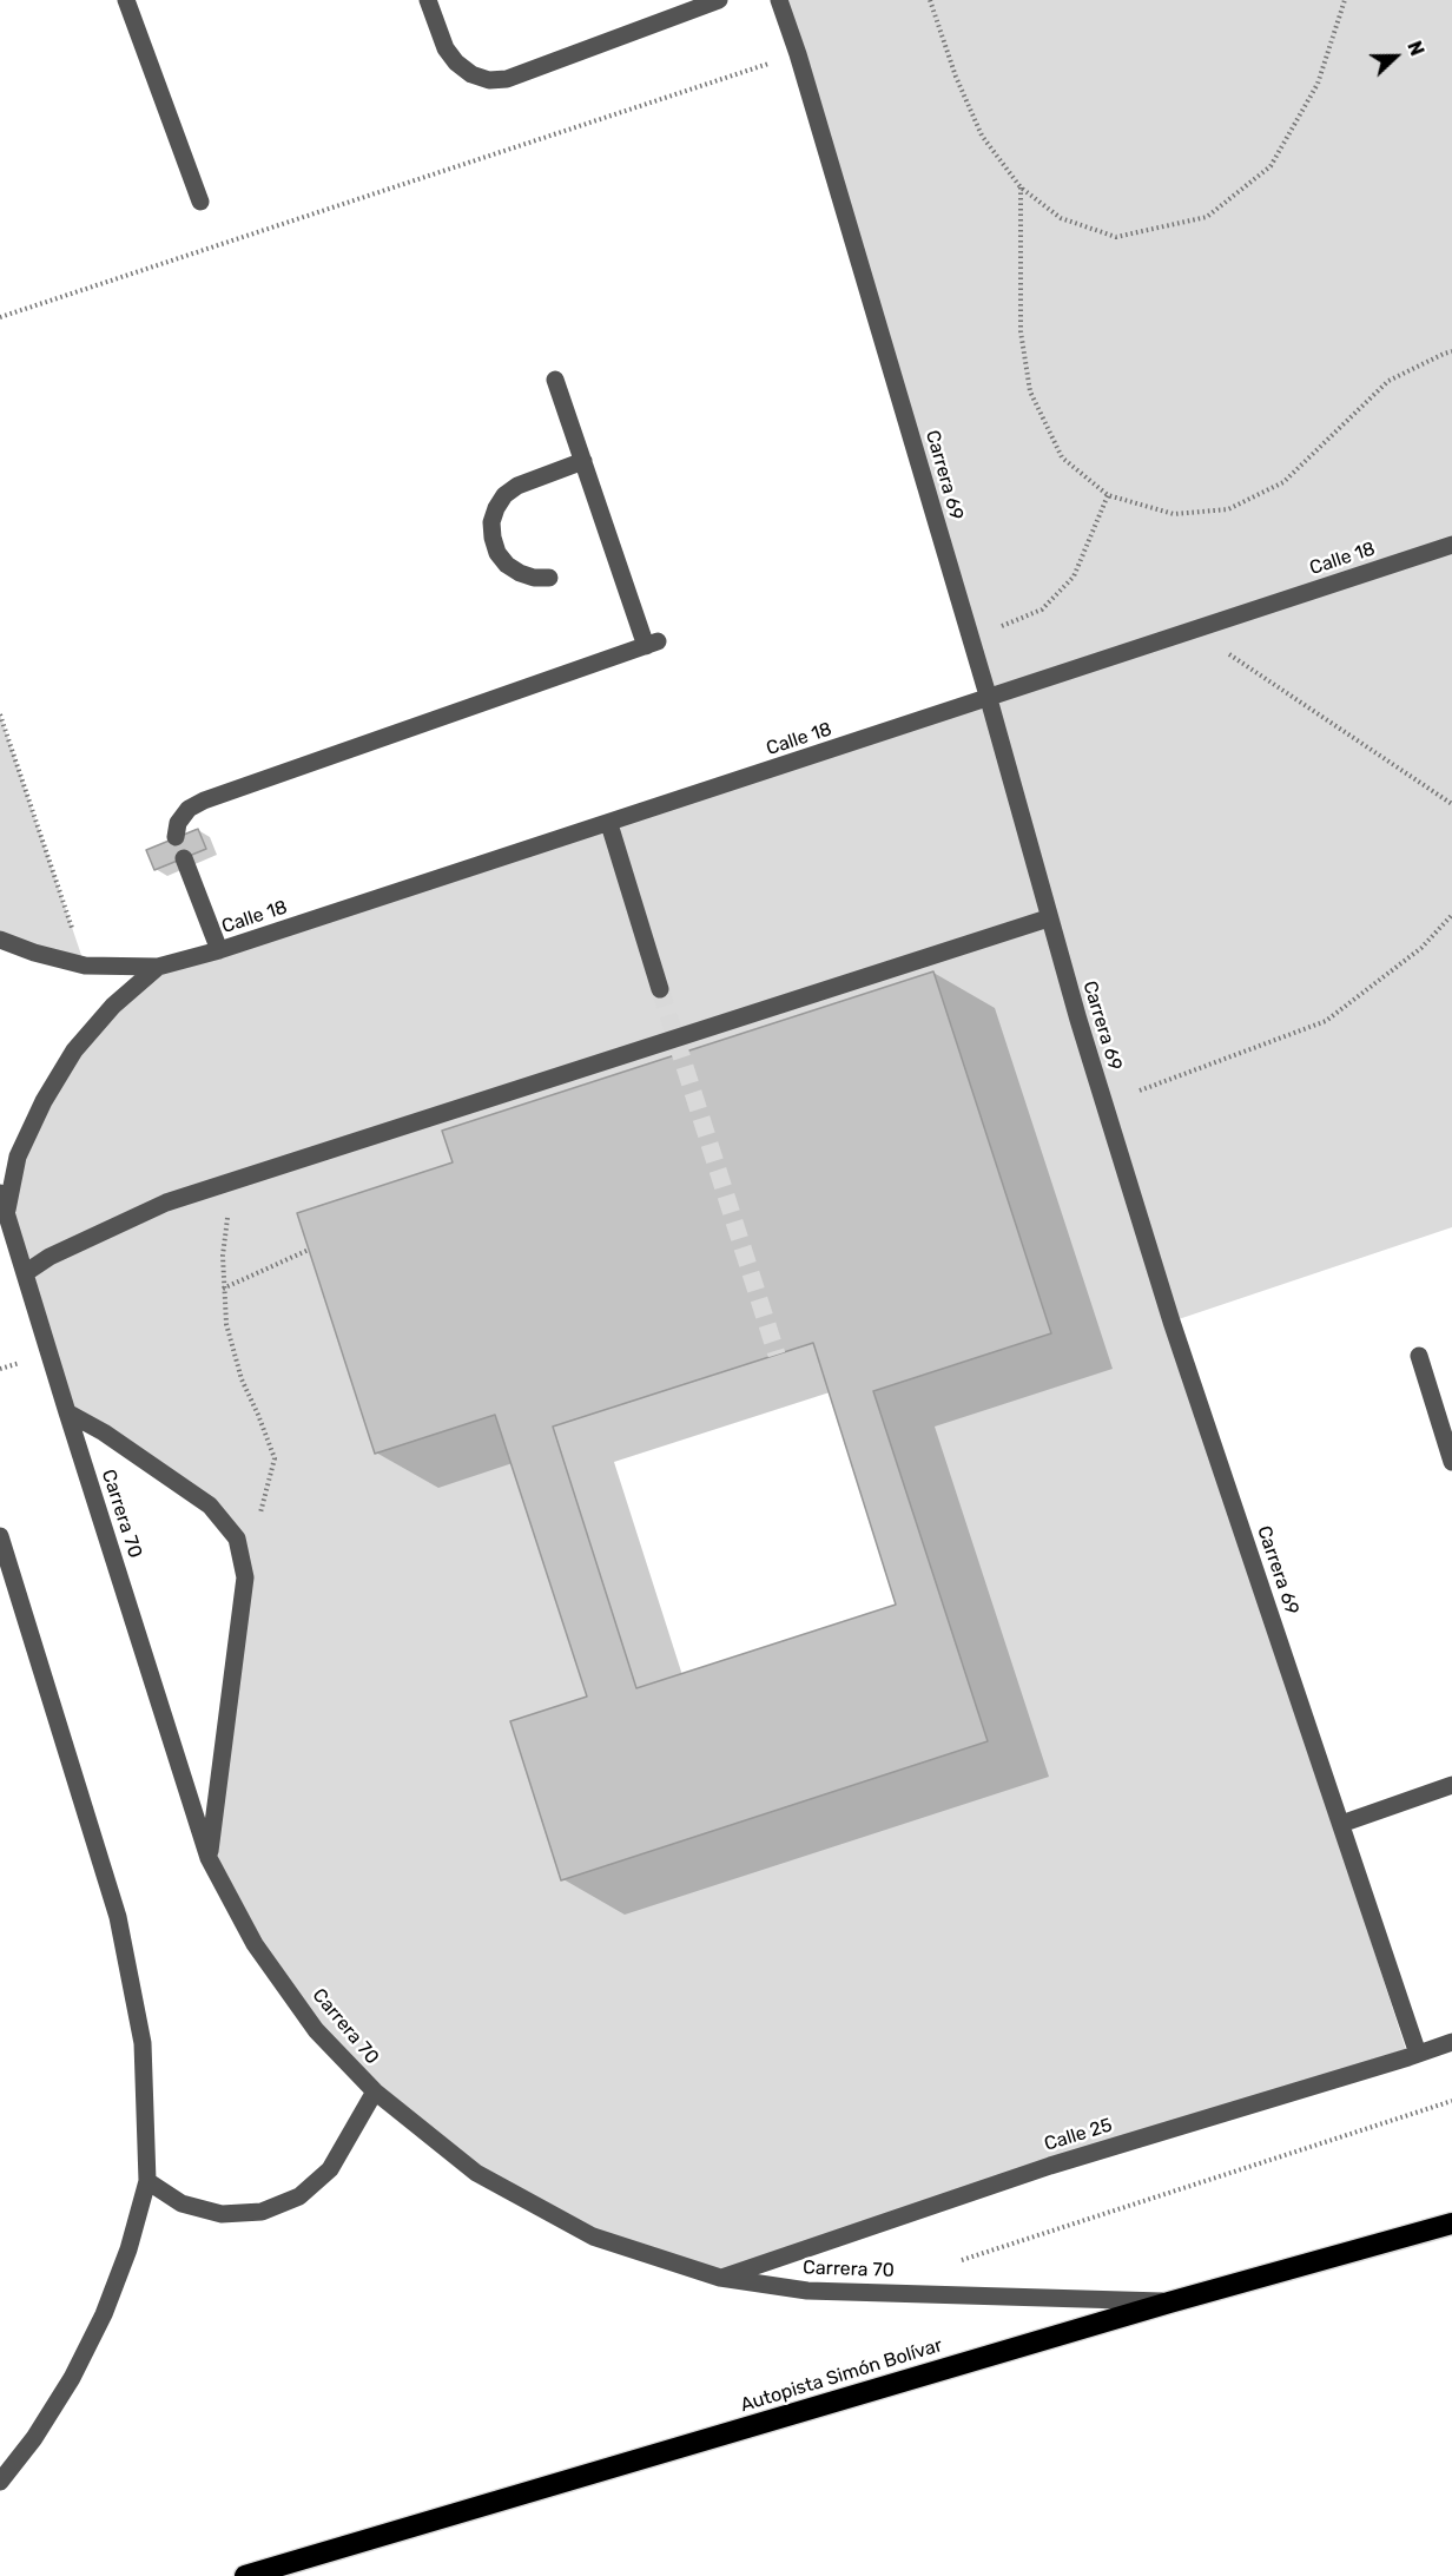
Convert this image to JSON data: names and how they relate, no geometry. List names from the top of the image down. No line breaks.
{"streets":{"highway":["Autopista Simón Bolívar"],"street":["Carrera 69","Calle 18","Carrera 70","Calle 25"]},"crossings":[["Carrera 69","Calle 18"],["Carrera 69","Calle 25"],["Calle 18","Carrera 70"],["Carrera 70","Calle 25"],["Carrera 70","Autopista Simón Bolívar"]],"north":"right"}
